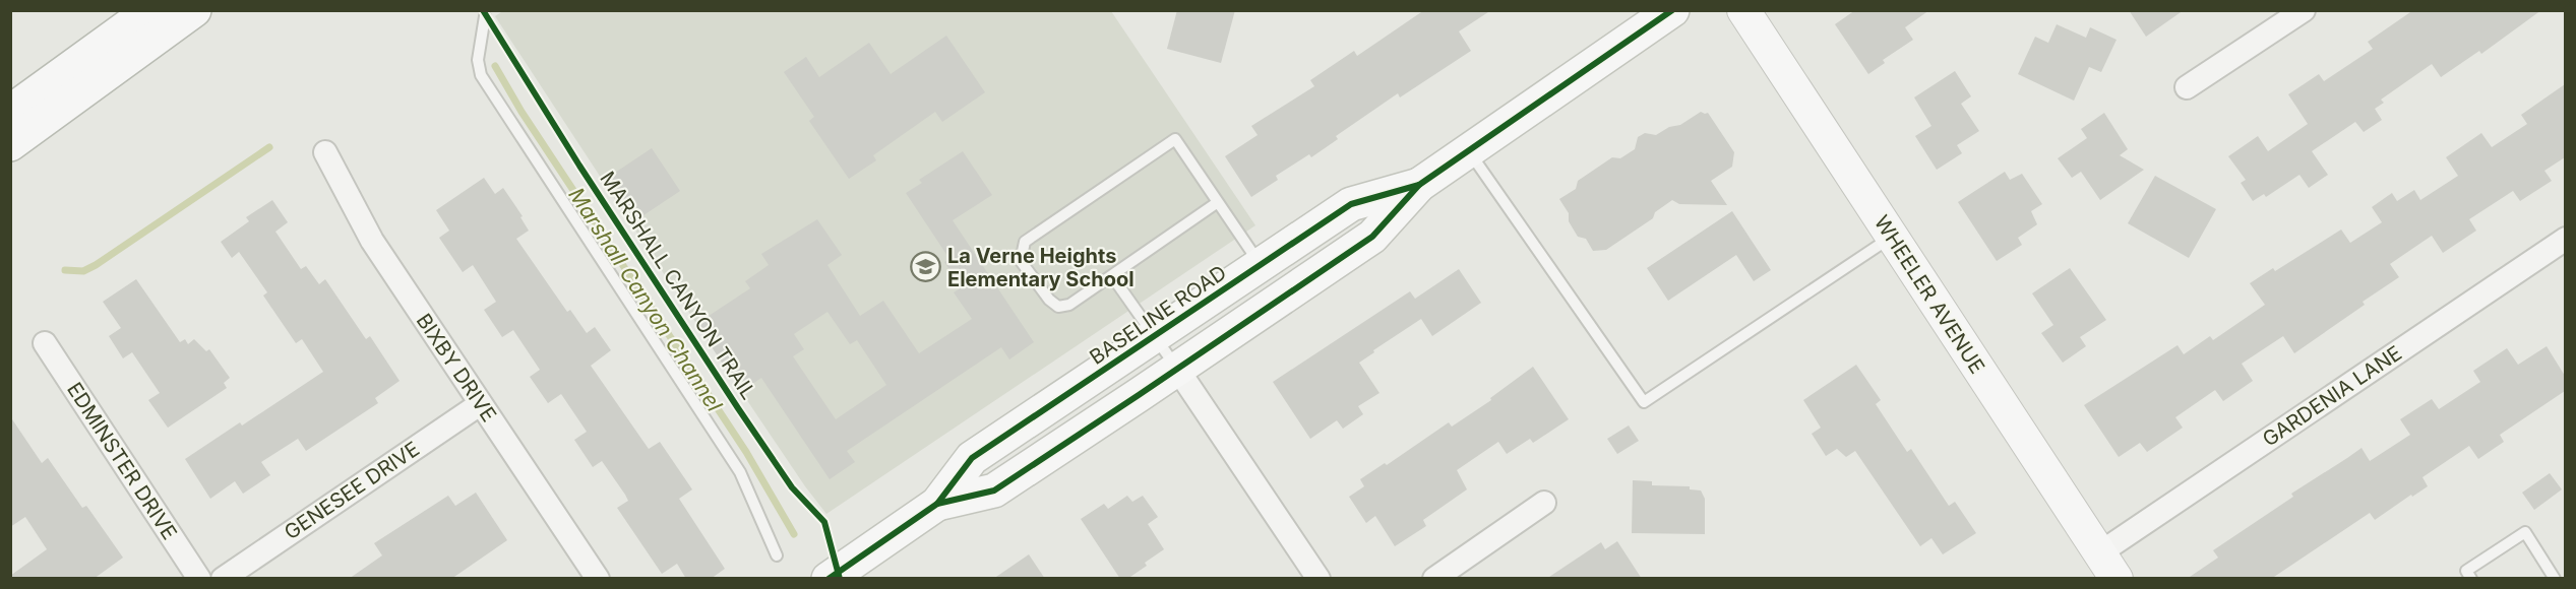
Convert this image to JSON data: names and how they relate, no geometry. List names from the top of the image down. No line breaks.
{"streets":{"main road":["WHEELER AVENUE","BASELINE ROAD"],"street":["BIXBY DRIVE","GARDENIA LANE","EDMINSTER DRIVE","GENESEE DRIVE"],"cycle path":["MARSHALL CANYON TRAIL"]},"crossings":[["WHEELER AVENUE","GARDENIA LANE"],["BIXBY DRIVE","GENESEE DRIVE"]],"water":["Marshall Canyon Channel"],"places":{"school or university":["La Verne Heights Elementary School"]}}
